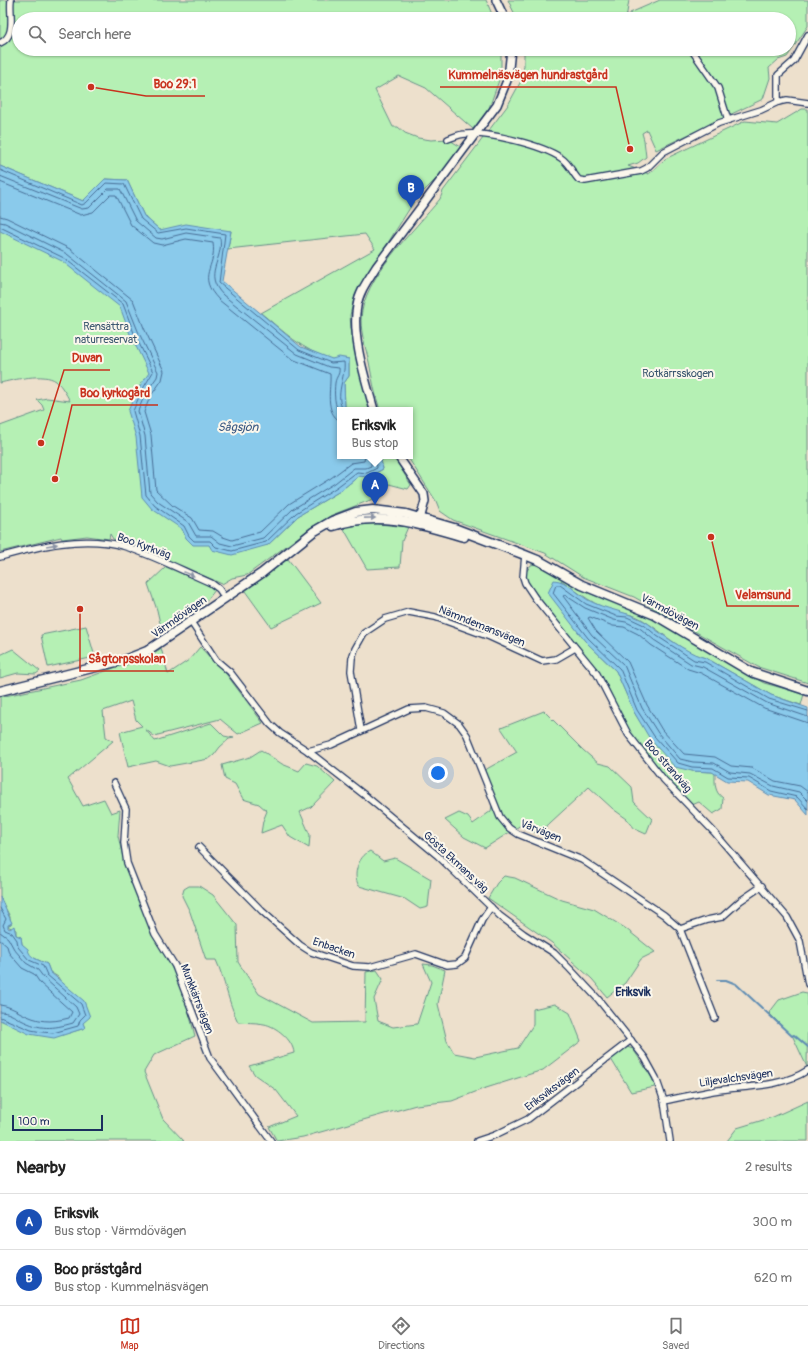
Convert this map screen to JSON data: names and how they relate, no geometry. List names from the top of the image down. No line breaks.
{"streets":{"main road":["Värmdövägen"],"street":["Boo Kyrkväg","Nämndemansvägen","Boo strandväg","Vårvägen","Gösta Ekmans väg","Enbacken","Munkkärrsvägen","Liljevalchsvägen","Eriksviksvägen"]},"crossings":[["Boo Kyrkväg","Värmdövägen"],["Värmdövägen","Boo strandväg"],["Värmdövägen","Gösta Ekmans väg"],["Nämndemansvägen","Boo strandväg"],["Nämndemansvägen","Vårvägen"],["Vårvägen","Gösta Ekmans väg"],["Gösta Ekmans väg","Enbacken"],["Gösta Ekmans väg","Liljevalchsvägen"],["Gösta Ekmans väg","Eriksviksvägen"]],"one_way":["Boo Kyrkväg"],"districts":["Eriksvik"],"water":["Sågsjön"],"parks":["Rensättra naturreservat","Rotkärrsskogen"],"places":["Boo 29:1","Kummelnäsvägen hundrastgård","Duvan","Boo kyrkogård","Velamsund","Sågtorpsskolan"],"scale_bar":"100 m","page":{"search":"Search here","pins":["B","A"],"popup":["Eriksvik","Bus stop"],"scale":"100 m","heading":["Nearby","2 results"],"list":[{"mark":"A","name":"Eriksvik","note":"Bus stop · Värmdövägen","value":"300 m"},{"mark":"B","name":"Boo prästgård","note":"Bus stop · Kummelnäsvägen","value":"620 m"}],"nav":["Map","Directions","Saved"]}}
